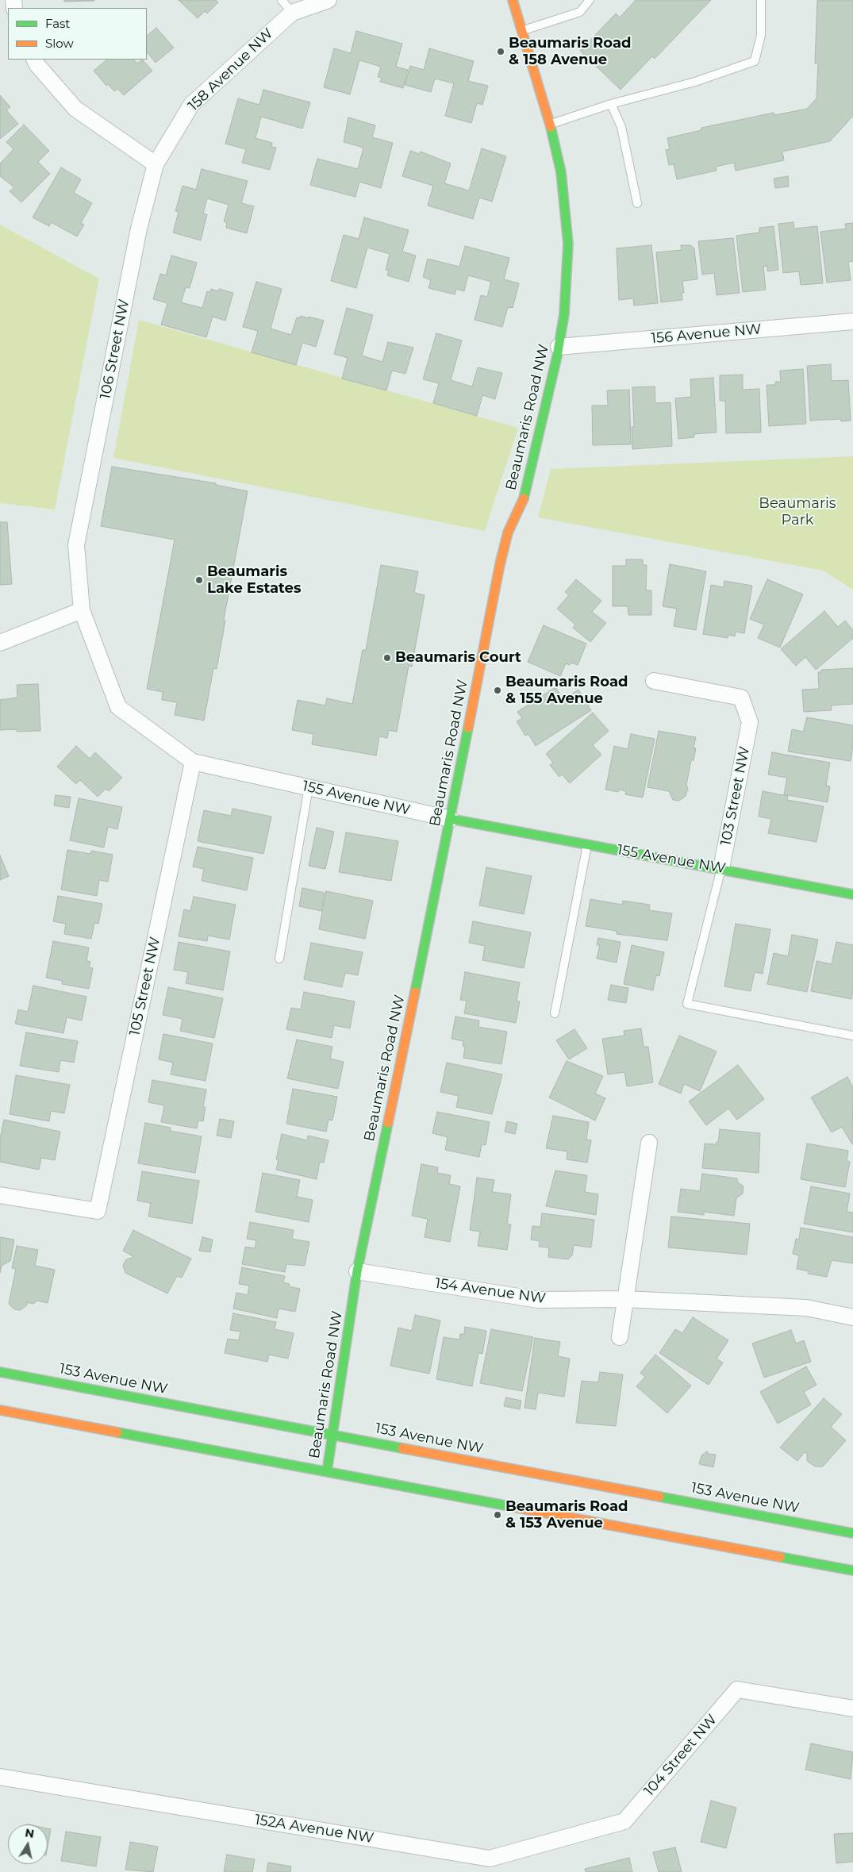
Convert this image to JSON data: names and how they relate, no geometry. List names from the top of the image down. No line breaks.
{"streets":{"street":["158 Avenue NW","156 Avenue NW","106 Street NW","Beaumaris Road NW","103 Street NW","155 Avenue NW","105 Street NW","154 Avenue NW","153 Avenue NW","104 Street NW","152A Avenue NW"]},"crossings":[["158 Avenue NW","106 Street NW"],["156 Avenue NW","Beaumaris Road NW"],["106 Street NW","155 Avenue NW"],["Beaumaris Road NW","155 Avenue NW"],["Beaumaris Road NW","154 Avenue NW"],["Beaumaris Road NW","153 Avenue NW"],["103 Street NW","155 Avenue NW"],["155 Avenue NW","105 Street NW"],["104 Street NW","152A Avenue NW"]],"parks":["Beaumaris Park"],"places":["Beaumaris Road & 158 Avenue","Beaumaris Lake Estates","Beaumaris Court","Beaumaris Road & 155 Avenue","Beaumaris Road & 153 Avenue"],"legend":["Fast","Slow"],"north":"top"}
